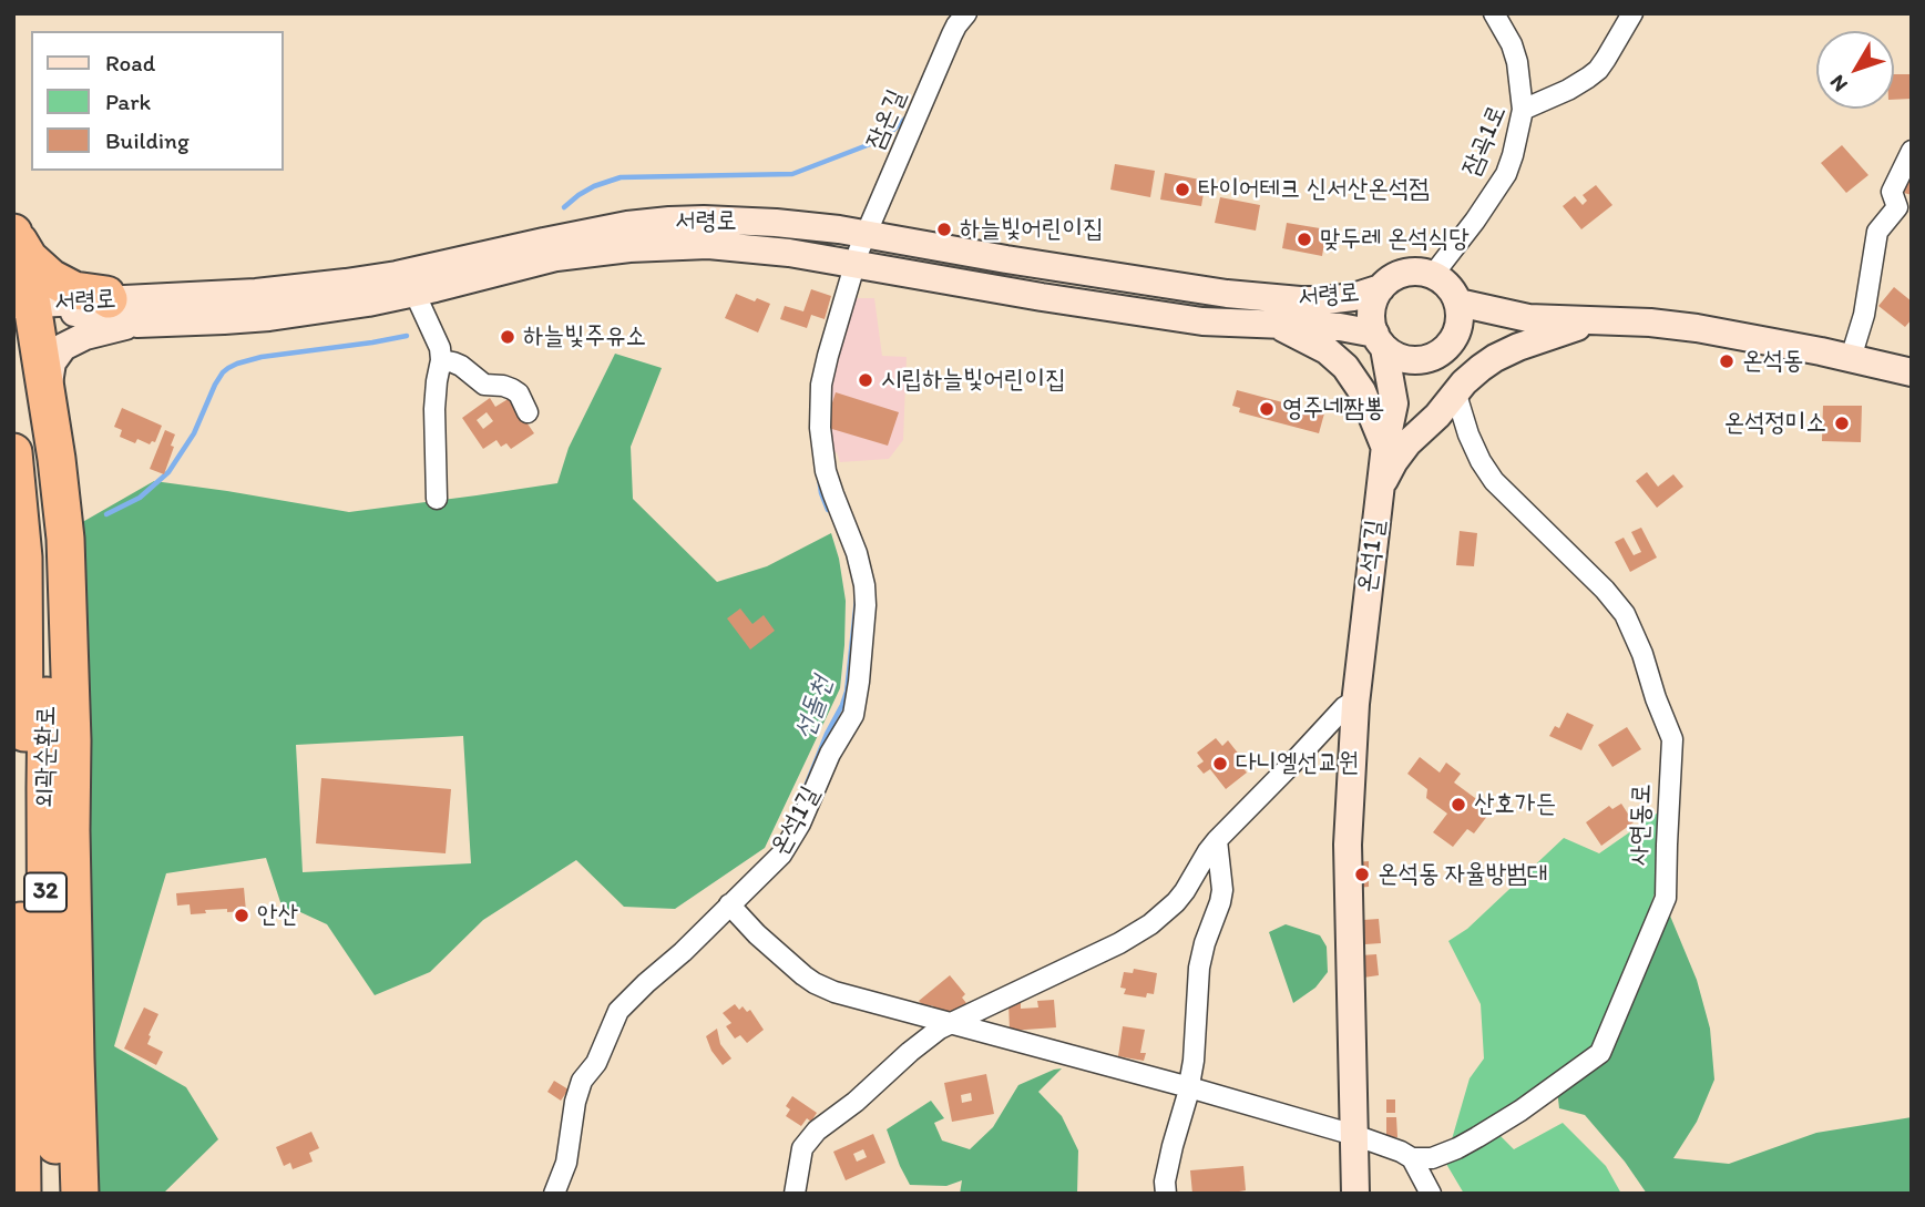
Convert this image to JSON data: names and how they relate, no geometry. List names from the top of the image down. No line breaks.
{"streets":{"highway":["외곽순환로","32"],"street":["잠온길","잠곡1로","서령로","온석1길","사연동로"]},"crossings":[["잠온길","서령로"],["잠온길","온석1길"],["잠곡1로","서령로"],["서령로","온석1길"],["서령로","외곽순환로"]],"water":["선돌천"],"places":["타이어테크 신서산온석점","하늘빛어린이집","맞두레 온석식당","하늘빛주유소","온석동","시립하늘빛어린이집","영주네짬뽕","온석정미소","다니엘선교원","산호가든","온석동 자율방범대","안산"],"legend":["Road","Park","Building"],"north":"bottom left"}
